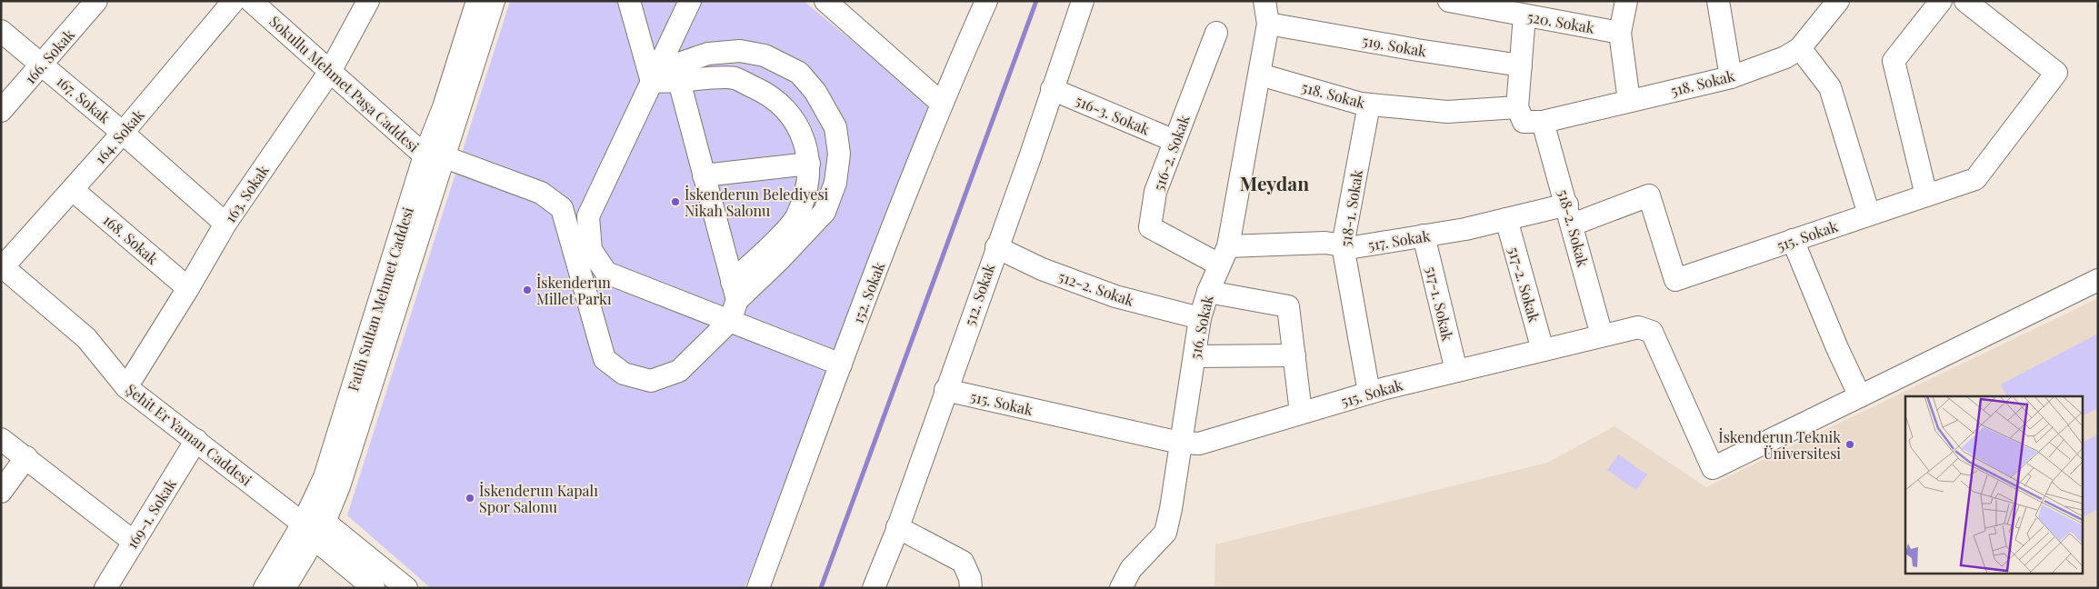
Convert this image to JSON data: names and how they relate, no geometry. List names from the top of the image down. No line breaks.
{"streets":{"street":["520. Sokak","519. Sokak","166. Sokak","518. Sokak","Sokullu Mehmet Paşa Caddesi","167. Sokak","516-3. Sokak","164. Sokak","516-2. Sokak","163. Sokak","518-1. Sokak","518-2. Sokak","515. Sokak","168. Sokak","517. Sokak","517-2. Sokak","512-2. Sokak","152. Sokak","512. Sokak","Fatih Sultan Mehmet Caddesi","517-1. Sokak","516. Sokak","Şehit Er Yaman Caddesi","169-1. Sokak"]},"crossings":[["519. Sokak","516. Sokak"],["166. Sokak","167. Sokak"],["518. Sokak","518-1. Sokak"],["518. Sokak","518-2. Sokak"],["518. Sokak","516. Sokak"],["Sokullu Mehmet Paşa Caddesi","163. Sokak"],["Sokullu Mehmet Paşa Caddesi","Fatih Sultan Mehmet Caddesi"],["167. Sokak","164. Sokak"],["167. Sokak","163. Sokak"],["516-3. Sokak","516-2. Sokak"],["516-3. Sokak","512. Sokak"],["164. Sokak","168. Sokak"],["164. Sokak","Şehit Er Yaman Caddesi"],["516-2. Sokak","517. Sokak"],["516-2. Sokak","516. Sokak"],["163. Sokak","168. Sokak"],["163. Sokak","Şehit Er Yaman Caddesi"],["518-1. Sokak","515. Sokak"],["518-1. Sokak","517. Sokak"],["518-2. Sokak","515. Sokak"],["518-2. Sokak","517. Sokak"],["515. Sokak","517. Sokak"],["515. Sokak","517-2. Sokak"],["515. Sokak","512. Sokak"],["515. Sokak","517-1. Sokak"],["515. Sokak","516. Sokak"],["517. Sokak","517-2. Sokak"],["517. Sokak","517-1. Sokak"],["517. Sokak","516. Sokak"],["512-2. Sokak","512. Sokak"],["512-2. Sokak","516. Sokak"],["Fatih Sultan Mehmet Caddesi","Şehit Er Yaman Caddesi"],["Şehit Er Yaman Caddesi","169-1. Sokak"]],"districts":["Meydan"],"places":["İskenderun Belediyesi Nikah Salonu","İskenderun Millet Parkı","İskenderun Teknik Üniversitesi","İskenderun Kapalı Spor Salonu"]}
